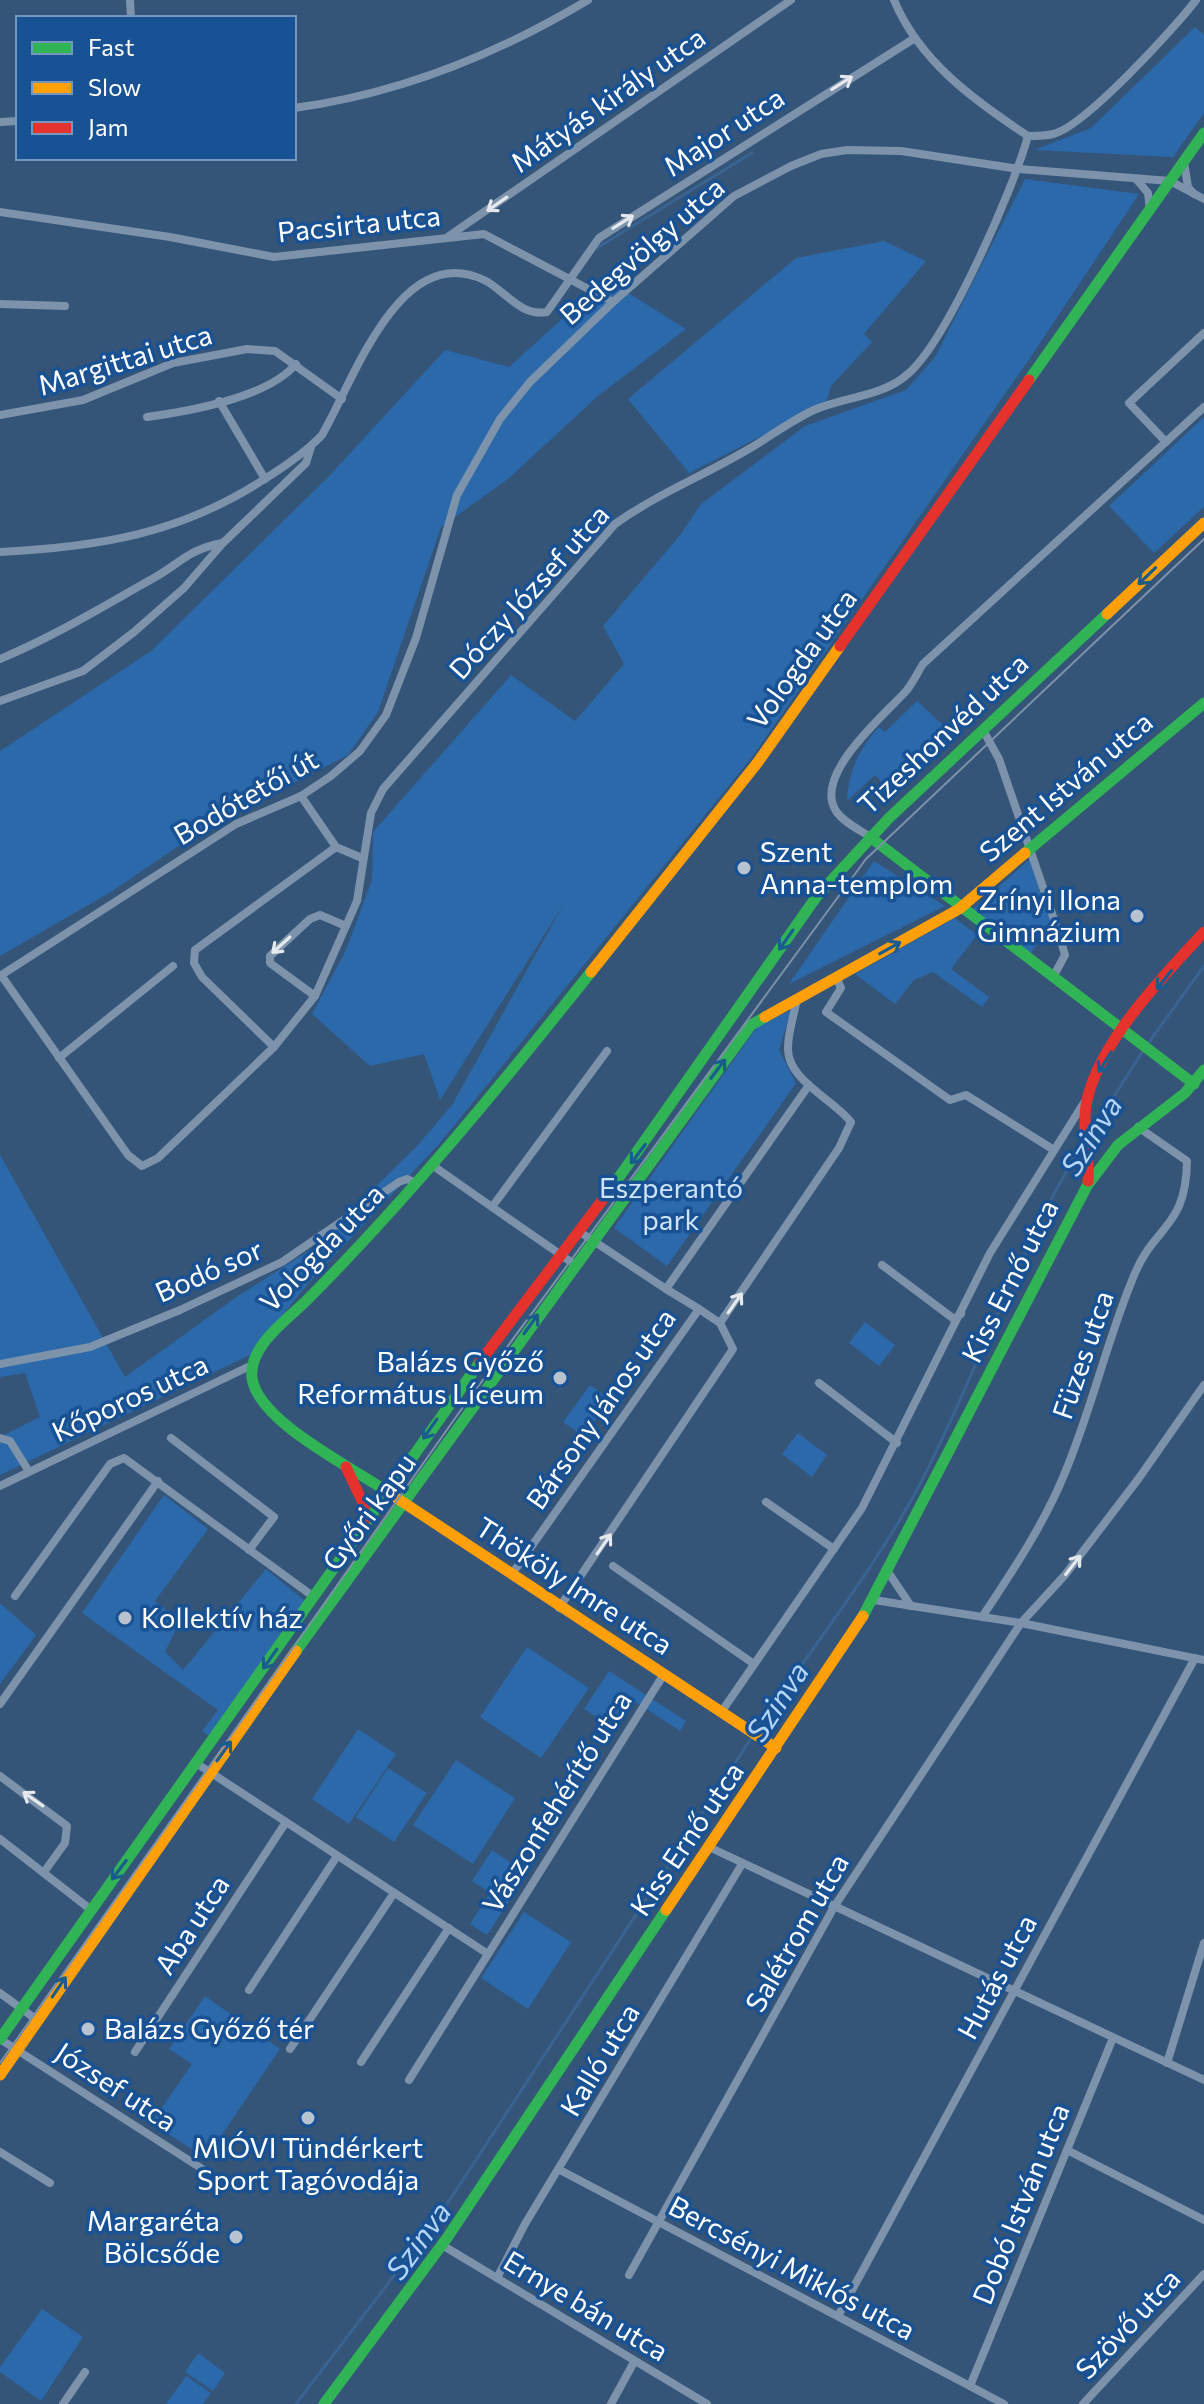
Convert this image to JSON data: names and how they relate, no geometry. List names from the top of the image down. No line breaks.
{"streets":{"street":["Mátyás király utca","Major utca","Pacsirta utca","Bedegvölgy utca","Margittai utca","Dóczy József utca","Vologda utca","Tizeshonvéd utca","Szent István utca","Bodótetői út","Bodó sor","Kiss Ernő utca","Füzes utca","Kőporos utca","Bársony János utca","Győri kapu","Thököly Imre utca","Vászonfehérítő utca","Aba utca","Salétrom utca","Hutás utca","Kalló utca","József utca","Dobó István utca","Bercsényi Miklós utca","Ernye bán utca","Szövő utca"]},"crossings":[["Mátyás király utca","Pacsirta utca"],["Major utca","Pacsirta utca"],["Major utca","Margittai utca"],["Pacsirta utca","Bedegvölgy utca"],["Bedegvölgy utca","Dóczy József utca"],["Bedegvölgy utca","Vologda utca"],["Bedegvölgy utca","Bodótetői út"],["Dóczy József utca","Bodótetői út"],["Vologda utca","Bodó sor"],["Vologda utca","Kőporos utca"],["Vologda utca","Thököly Imre utca"],["Tizeshonvéd utca","Győri kapu"],["Szent István utca","Győri kapu"],["Kiss Ernő utca","Füzes utca"],["Kiss Ernő utca","Thököly Imre utca"],["Kiss Ernő utca","Ernye bán utca"],["Kőporos utca","Győri kapu"],["Kőporos utca","Thököly Imre utca"],["Bársony János utca","Győri kapu"],["Bársony János utca","Thököly Imre utca"],["Győri kapu","Thököly Imre utca"],["Győri kapu","József utca"],["Thököly Imre utca","Vászonfehérítő utca"],["Salétrom utca","Bercsényi Miklós utca"],["Hutás utca","Bercsényi Miklós utca"],["Kalló utca","Bercsényi Miklós utca"],["Kalló utca","Ernye bán utca"],["Dobó István utca","Bercsényi Miklós utca"]],"one_way":["Mátyás király utca","Major utca"],"water":["Szinva"],"parks":["Eszperantó park"],"places":["Szent Anna-templom","Zrínyi Ilona Gimnázium","Balázs Győző Református Líceum","Kollektív ház","Balázs Győző tér","MIÓVI Tündérkert Sport Tagóvodája","Margaréta Bölcsőde"],"legend":["Fast","Slow","Jam"]}
